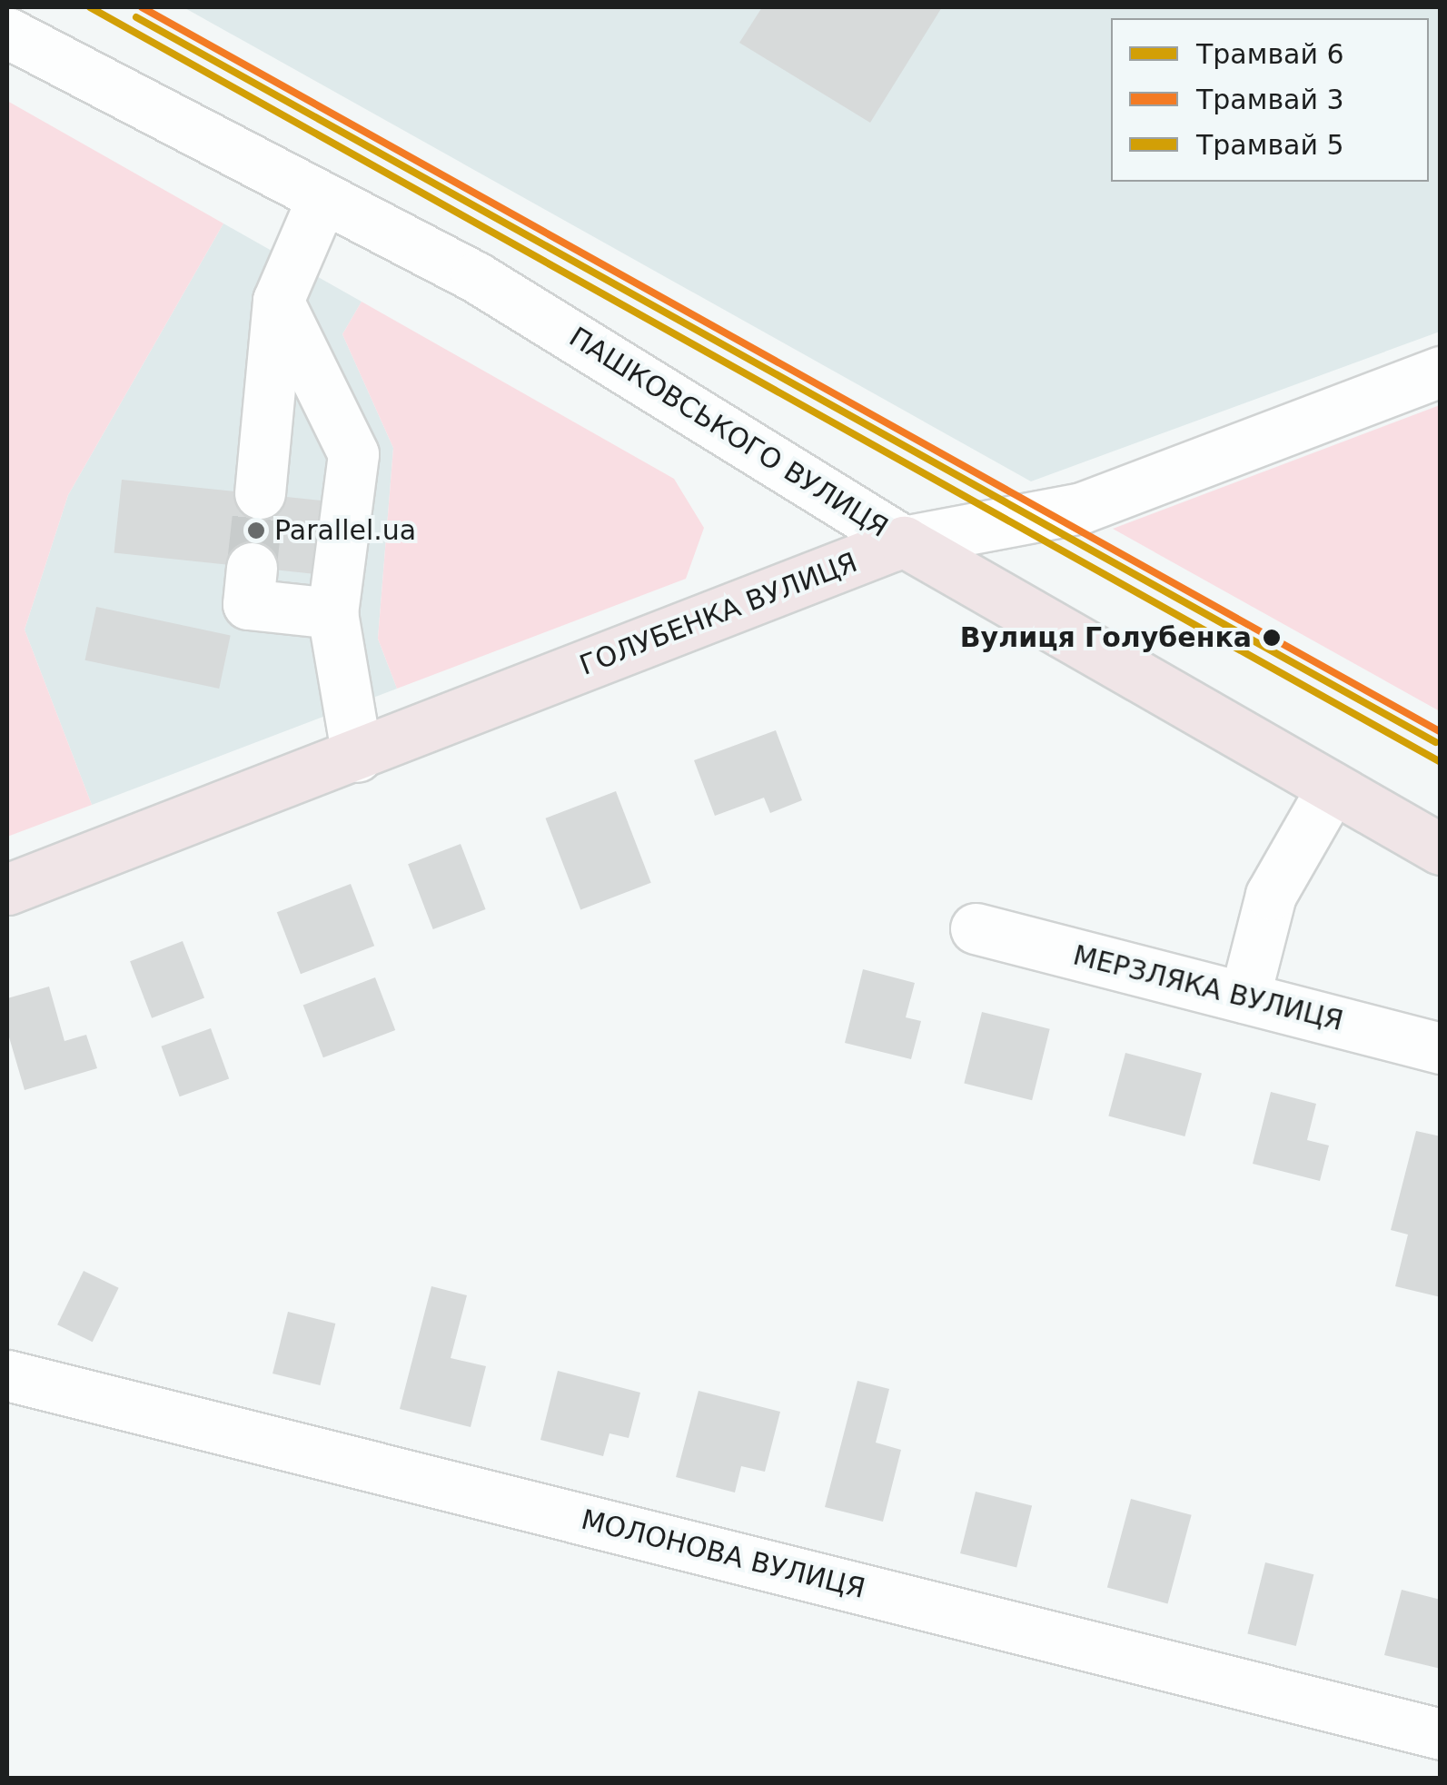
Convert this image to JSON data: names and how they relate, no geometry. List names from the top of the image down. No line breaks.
{"streets":{"highway":["ПАШКОВСЬКОГО ВУЛИЦЯ","ГОЛУБЕНКА ВУЛИЦЯ"],"street":["МЕРЗЛЯКА ВУЛИЦЯ","МОЛОНОВА ВУЛИЦЯ"]},"crossings":[["ПАШКОВСЬКОГО ВУЛИЦЯ","ГОЛУБЕНКА ВУЛИЦЯ"]],"places":["Parallel.ua","Вулиця Голубенка"],"lines":["tram line 6","tram line 3","tram line 5"],"legend":["Трамвай 6","Трамвай 3","Трамвай 5"]}
